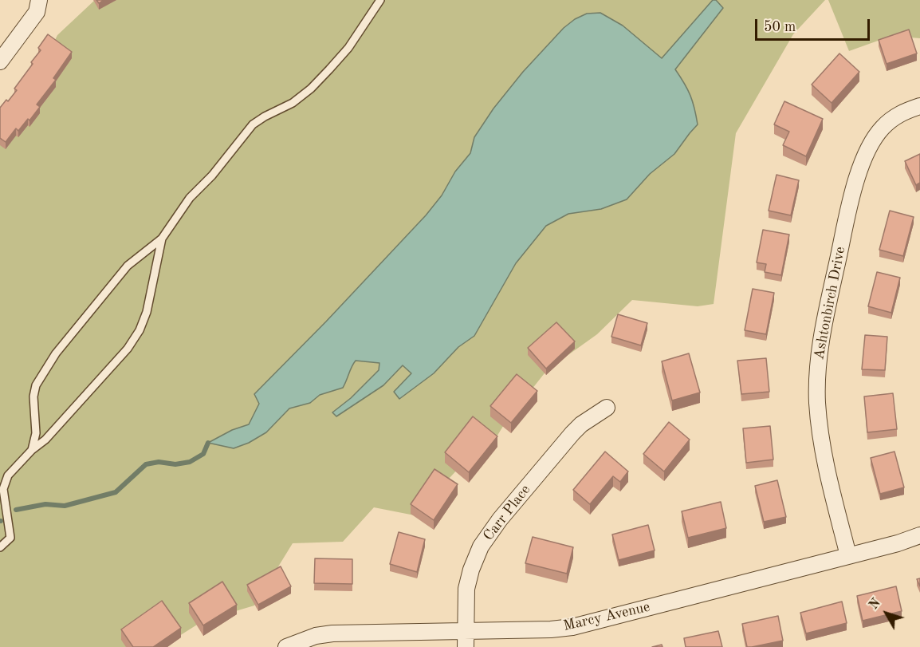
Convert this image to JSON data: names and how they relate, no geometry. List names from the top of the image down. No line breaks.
{"streets":{"street":["Ashtonbirch Drive","Carr Place","Marcy Avenue"]},"crossings":[["Ashtonbirch Drive","Marcy Avenue"],["Carr Place","Marcy Avenue"]],"scale_bar":"50 m","north":"top left"}
